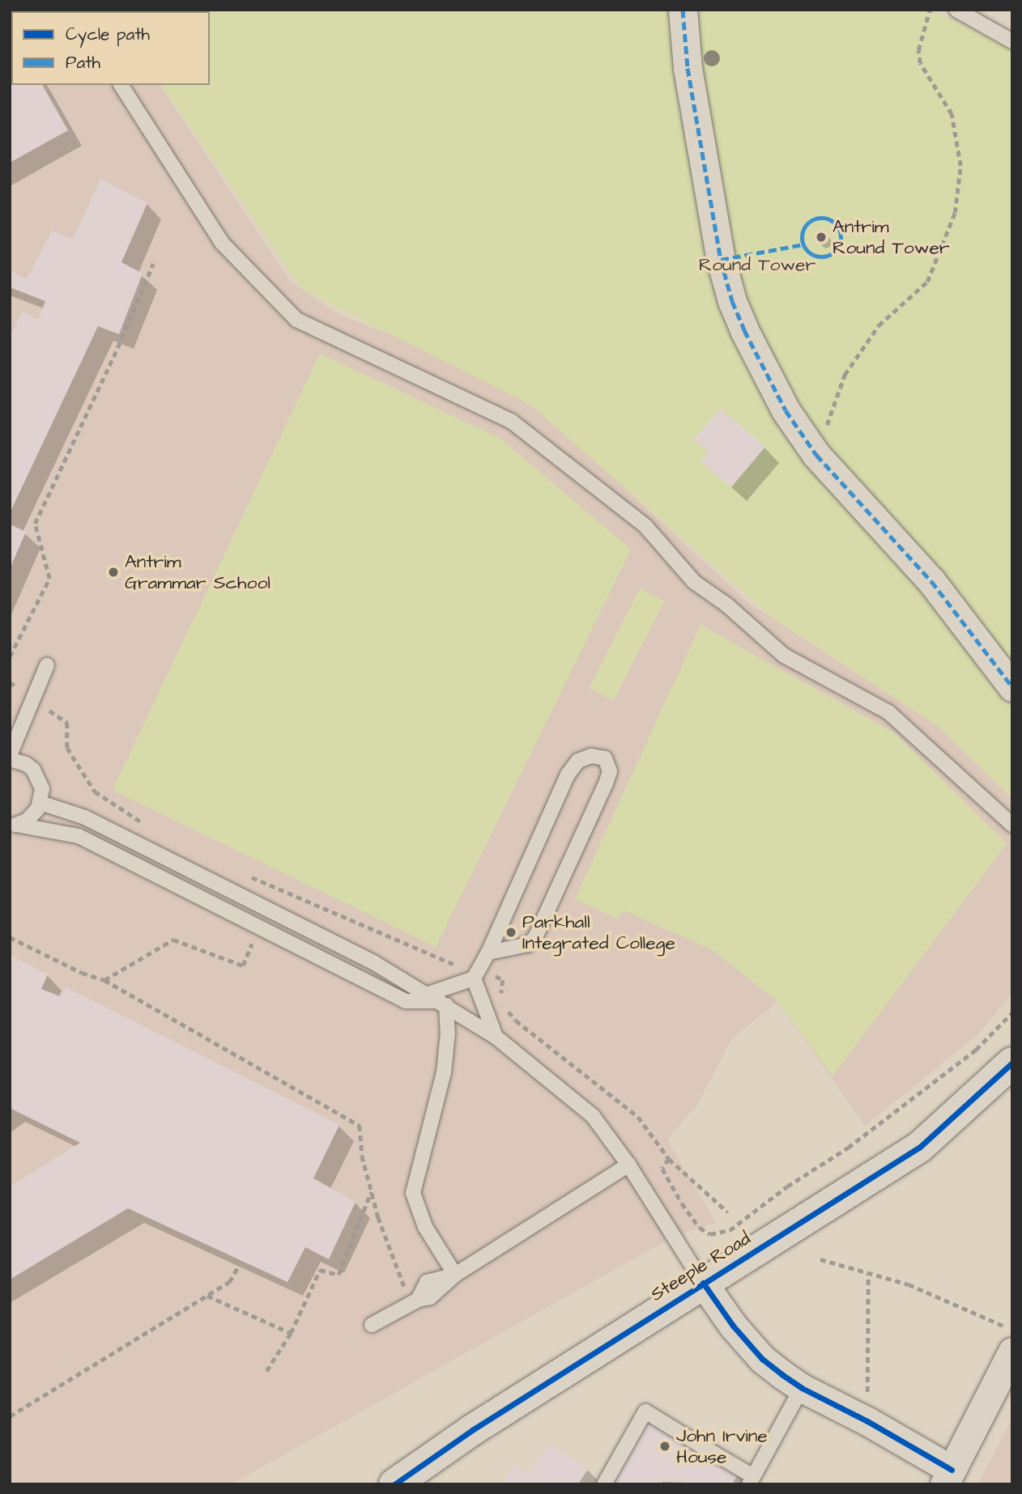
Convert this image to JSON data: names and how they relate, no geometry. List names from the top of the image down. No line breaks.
{"streets":{"street":["Steeple Road"]},"parks":["Round Tower"],"places":["Antrim Round Tower","Antrim Grammar School","Parkhall Integrated College","John Irvine House"],"legend":["Cycle path","Path"]}
